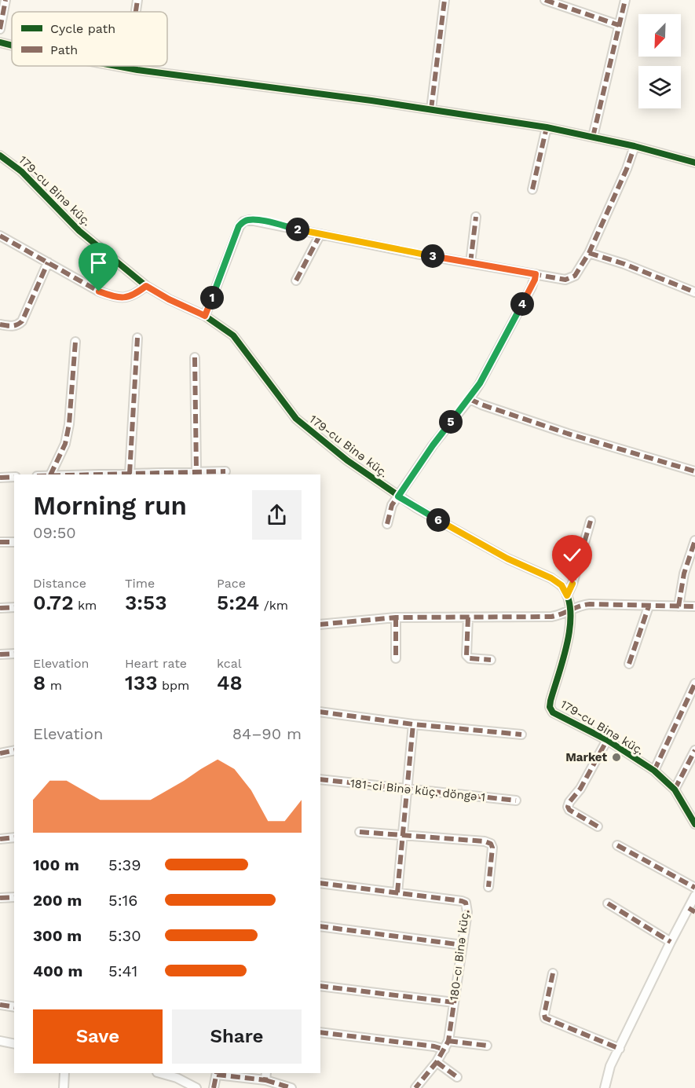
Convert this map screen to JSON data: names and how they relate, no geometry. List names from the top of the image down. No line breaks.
{"streets":{"street":["179-cu Binə küç.","181-ci Binə küç. döngə 1","180-cı Binə küç."]},"places":["Market"],"legend":["Cycle path","Path"],"north":"bottom left","page":{"pins":["2","3","1","4","5","6"],"heading":["Morning run","09:50"],"stats":[["Distance","0.72 km"],["Time","3:53"],["Pace","5:24 /km"],["Elevation","8 m"],["Heart rate","133 bpm"],["kcal","48"]],"chart":["Elevation","84–90 m"],"list":[{"name":"100 m","note":"5:39"},{"name":"200 m","note":"5:16"},{"name":"300 m","note":"5:30"},{"name":"400 m","note":"5:41"}],"buttons":["Save","Share"]}}
